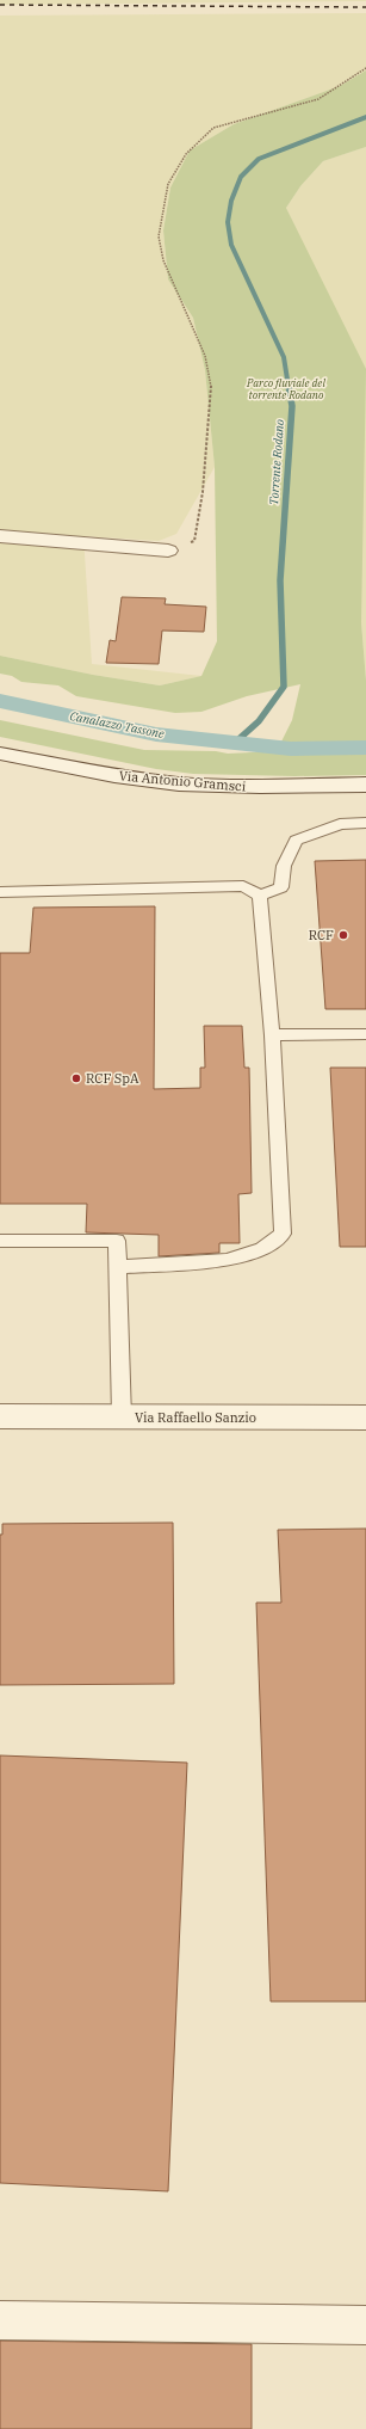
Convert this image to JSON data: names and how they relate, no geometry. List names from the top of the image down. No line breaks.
{"streets":{"street":["Via Antonio Gramsci","Via Raffaello Sanzio"]},"water":["Torrente Rodano","Canalazzo Tassone"],"parks":["Parco fluviale del torrente Rodano"],"places":["RCF","RCF SpA"]}
